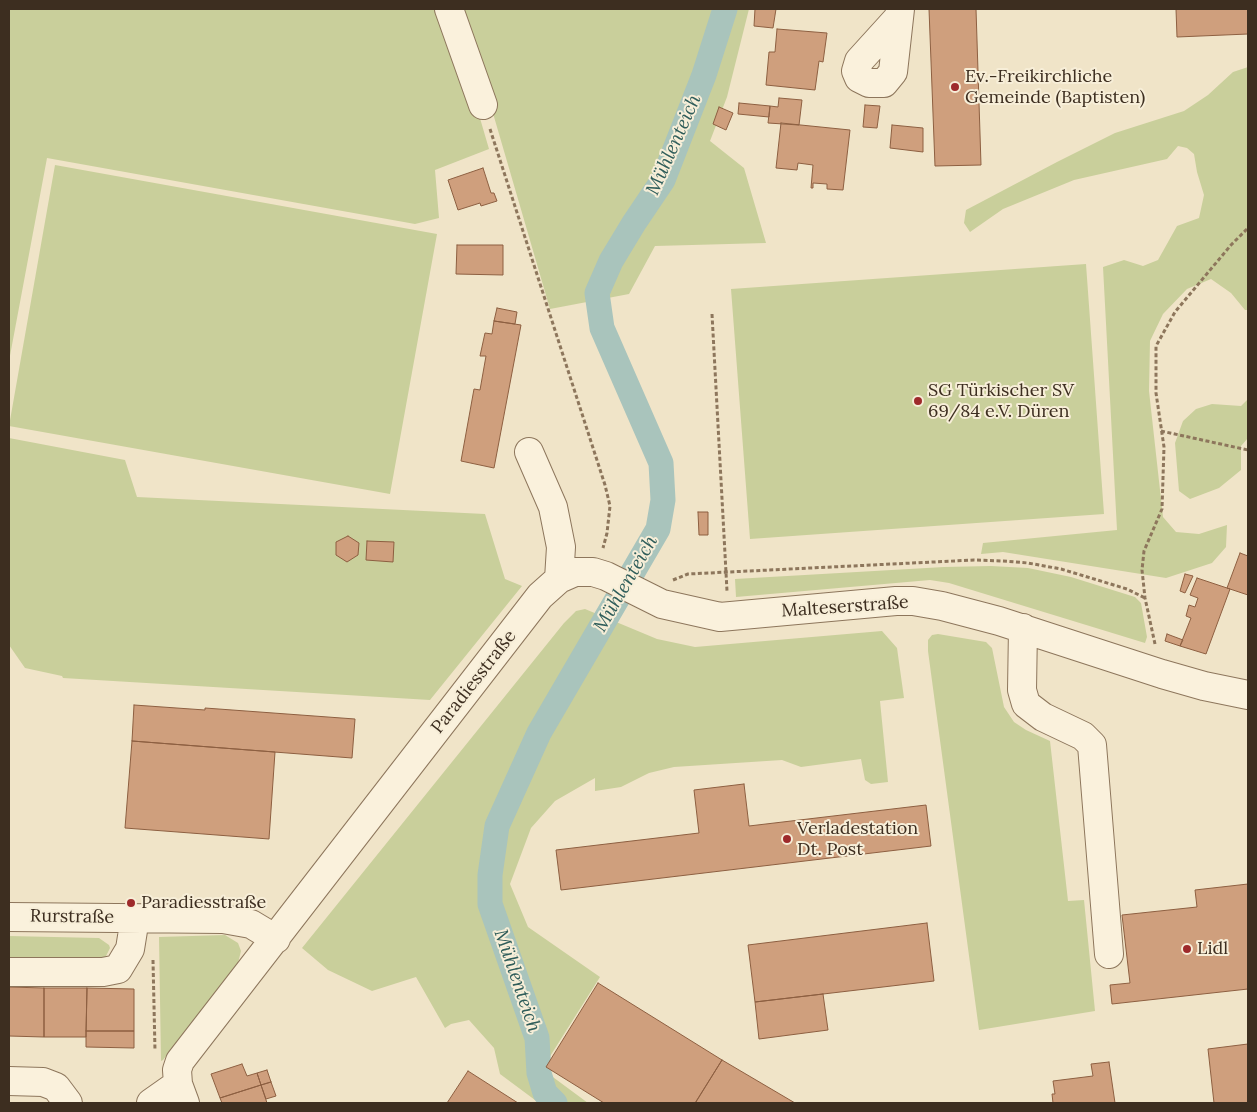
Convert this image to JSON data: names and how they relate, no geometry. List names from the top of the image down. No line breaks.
{"streets":{"street":["Malteserstraße","Paradiesstraße","Rurstraße"]},"crossings":[["Paradiesstraße","Rurstraße"]],"water":["Mühlenteich"],"places":["Ev.-Freikirchliche Gemeinde (Baptisten)","SG Türkischer SV 69/84 e.V. Düren","Verladestation Dt. Post","Paradiesstraße","Lidl"]}
